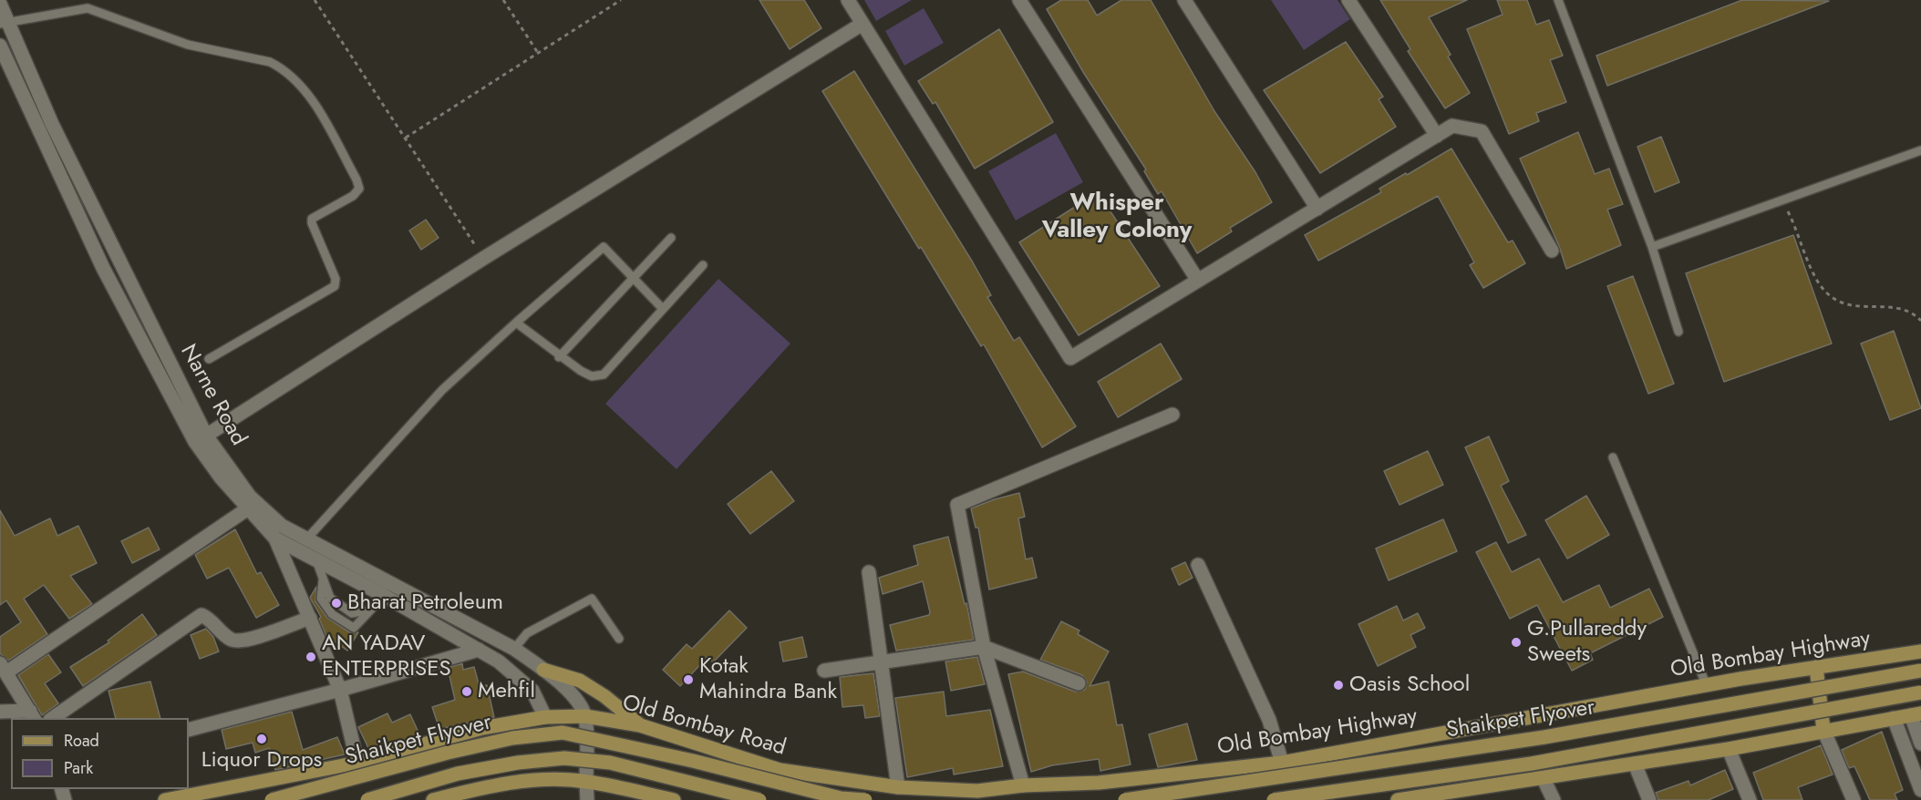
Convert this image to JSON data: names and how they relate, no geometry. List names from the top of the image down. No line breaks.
{"streets":{"main road":["Old Bombay Highway","Shaikpet Flyover","Old Bombay Road"],"street":["Narne Road"]},"crossings":[["Narne Road","Old Bombay Road"],["Old Bombay Highway","Old Bombay Road"]],"districts":["Whisper Valley Colony"],"places":["Bharat Petroleum","G.Pullareddy Sweets","AN YADAV ENTERPRISES","Kotak Mahindra Bank","Oasis School","Mehfil","Liquor Drops"],"legend":["Road","Park"]}
